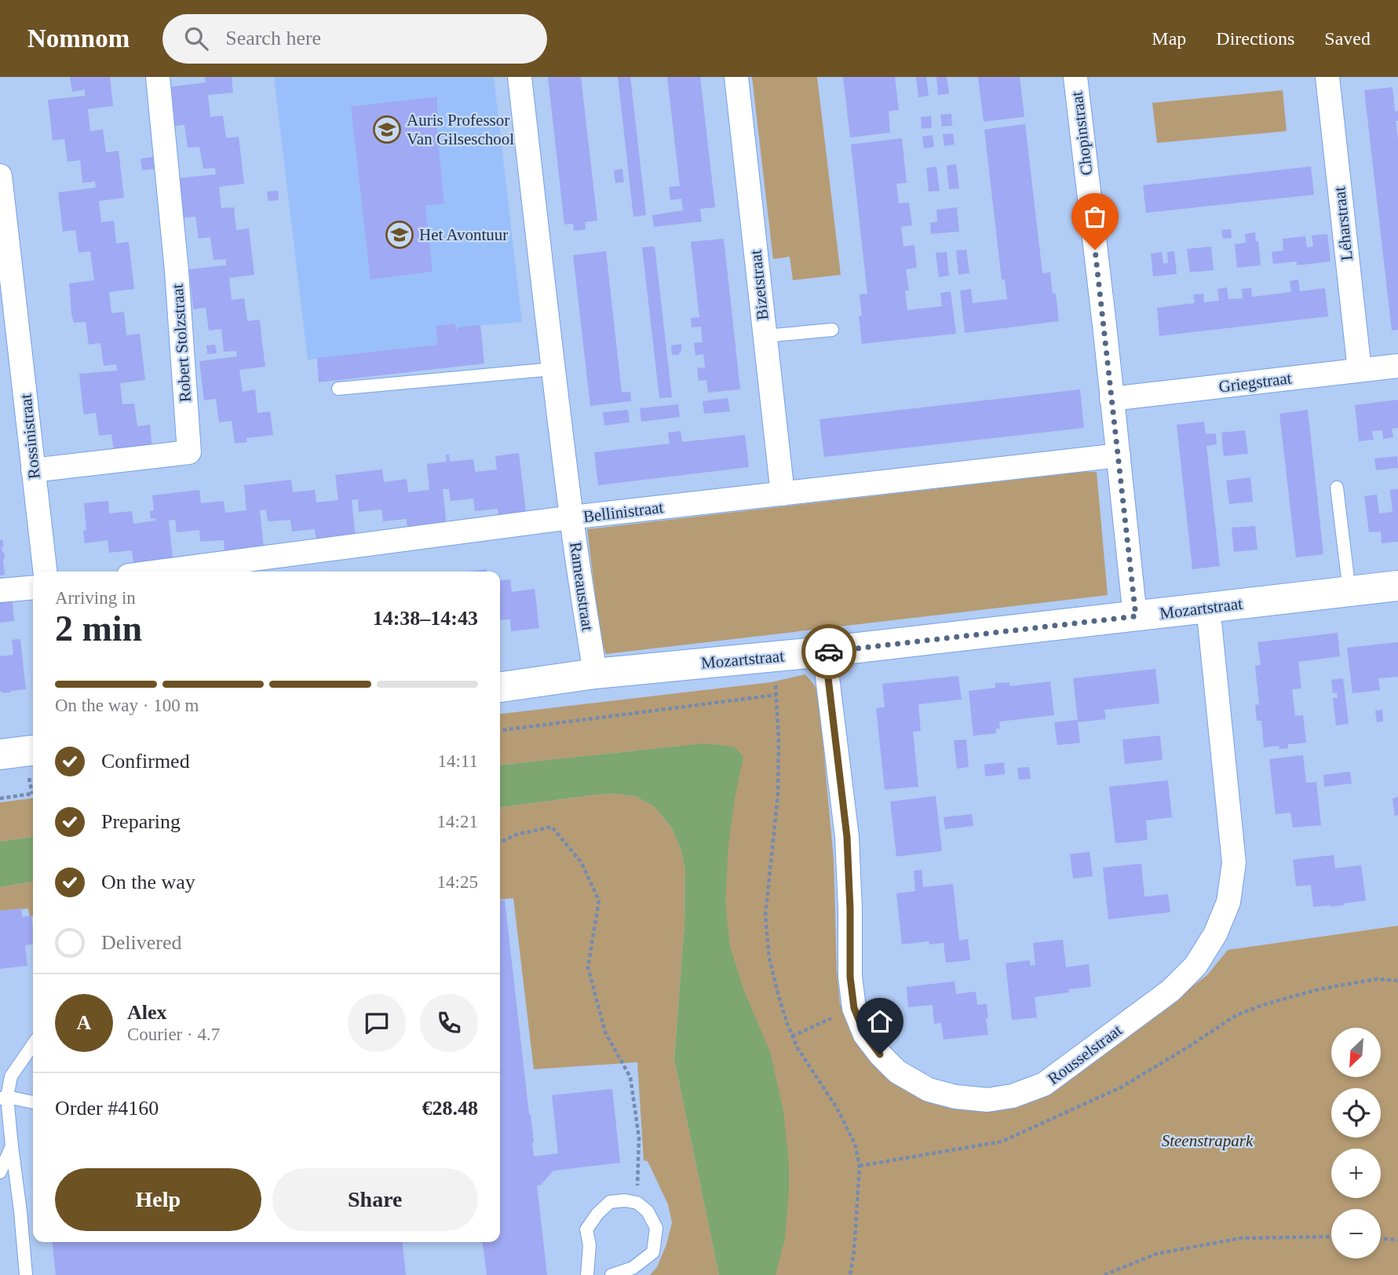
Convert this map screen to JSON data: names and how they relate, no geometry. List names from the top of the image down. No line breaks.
{"streets":{"main road":["Mozartstraat"],"street":["Chopinstraat","Léharstraat","Bizetstraat","Robert Stolzstraat","Griegstraat","Rossinistraat","Bellinistraat","Rameaustraat","Rousselstraat"]},"crossings":[["Chopinstraat","Griegstraat"],["Chopinstraat","Bellinistraat"],["Chopinstraat","Mozartstraat"],["Léharstraat","Griegstraat"],["Bizetstraat","Bellinistraat"],["Robert Stolzstraat","Rossinistraat"],["Bellinistraat","Rameaustraat"],["Rameaustraat","Mozartstraat"],["Mozartstraat","Rousselstraat"]],"parks":["Steenstrapark"],"places":{"school or university":["Auris Professor Van Gilseschool","Het Avontuur"]},"north":"bottom left","page":{"header":"Nomnom","search":"Search here","nav":["Map","Directions","Saved"],"heading":["2 min","Arriving in","14:38–14:43"],"panel":["Alex","Courier · 4.7","Order #4160","€28.48"],"bar":"On the way · 100 m","list":[["Confirmed","14:11"],["Preparing","14:21"],["On the way","14:25"],"Delivered"],"round":"A","map_buttons":["+","−"],"buttons":["Help","Share"]}}
